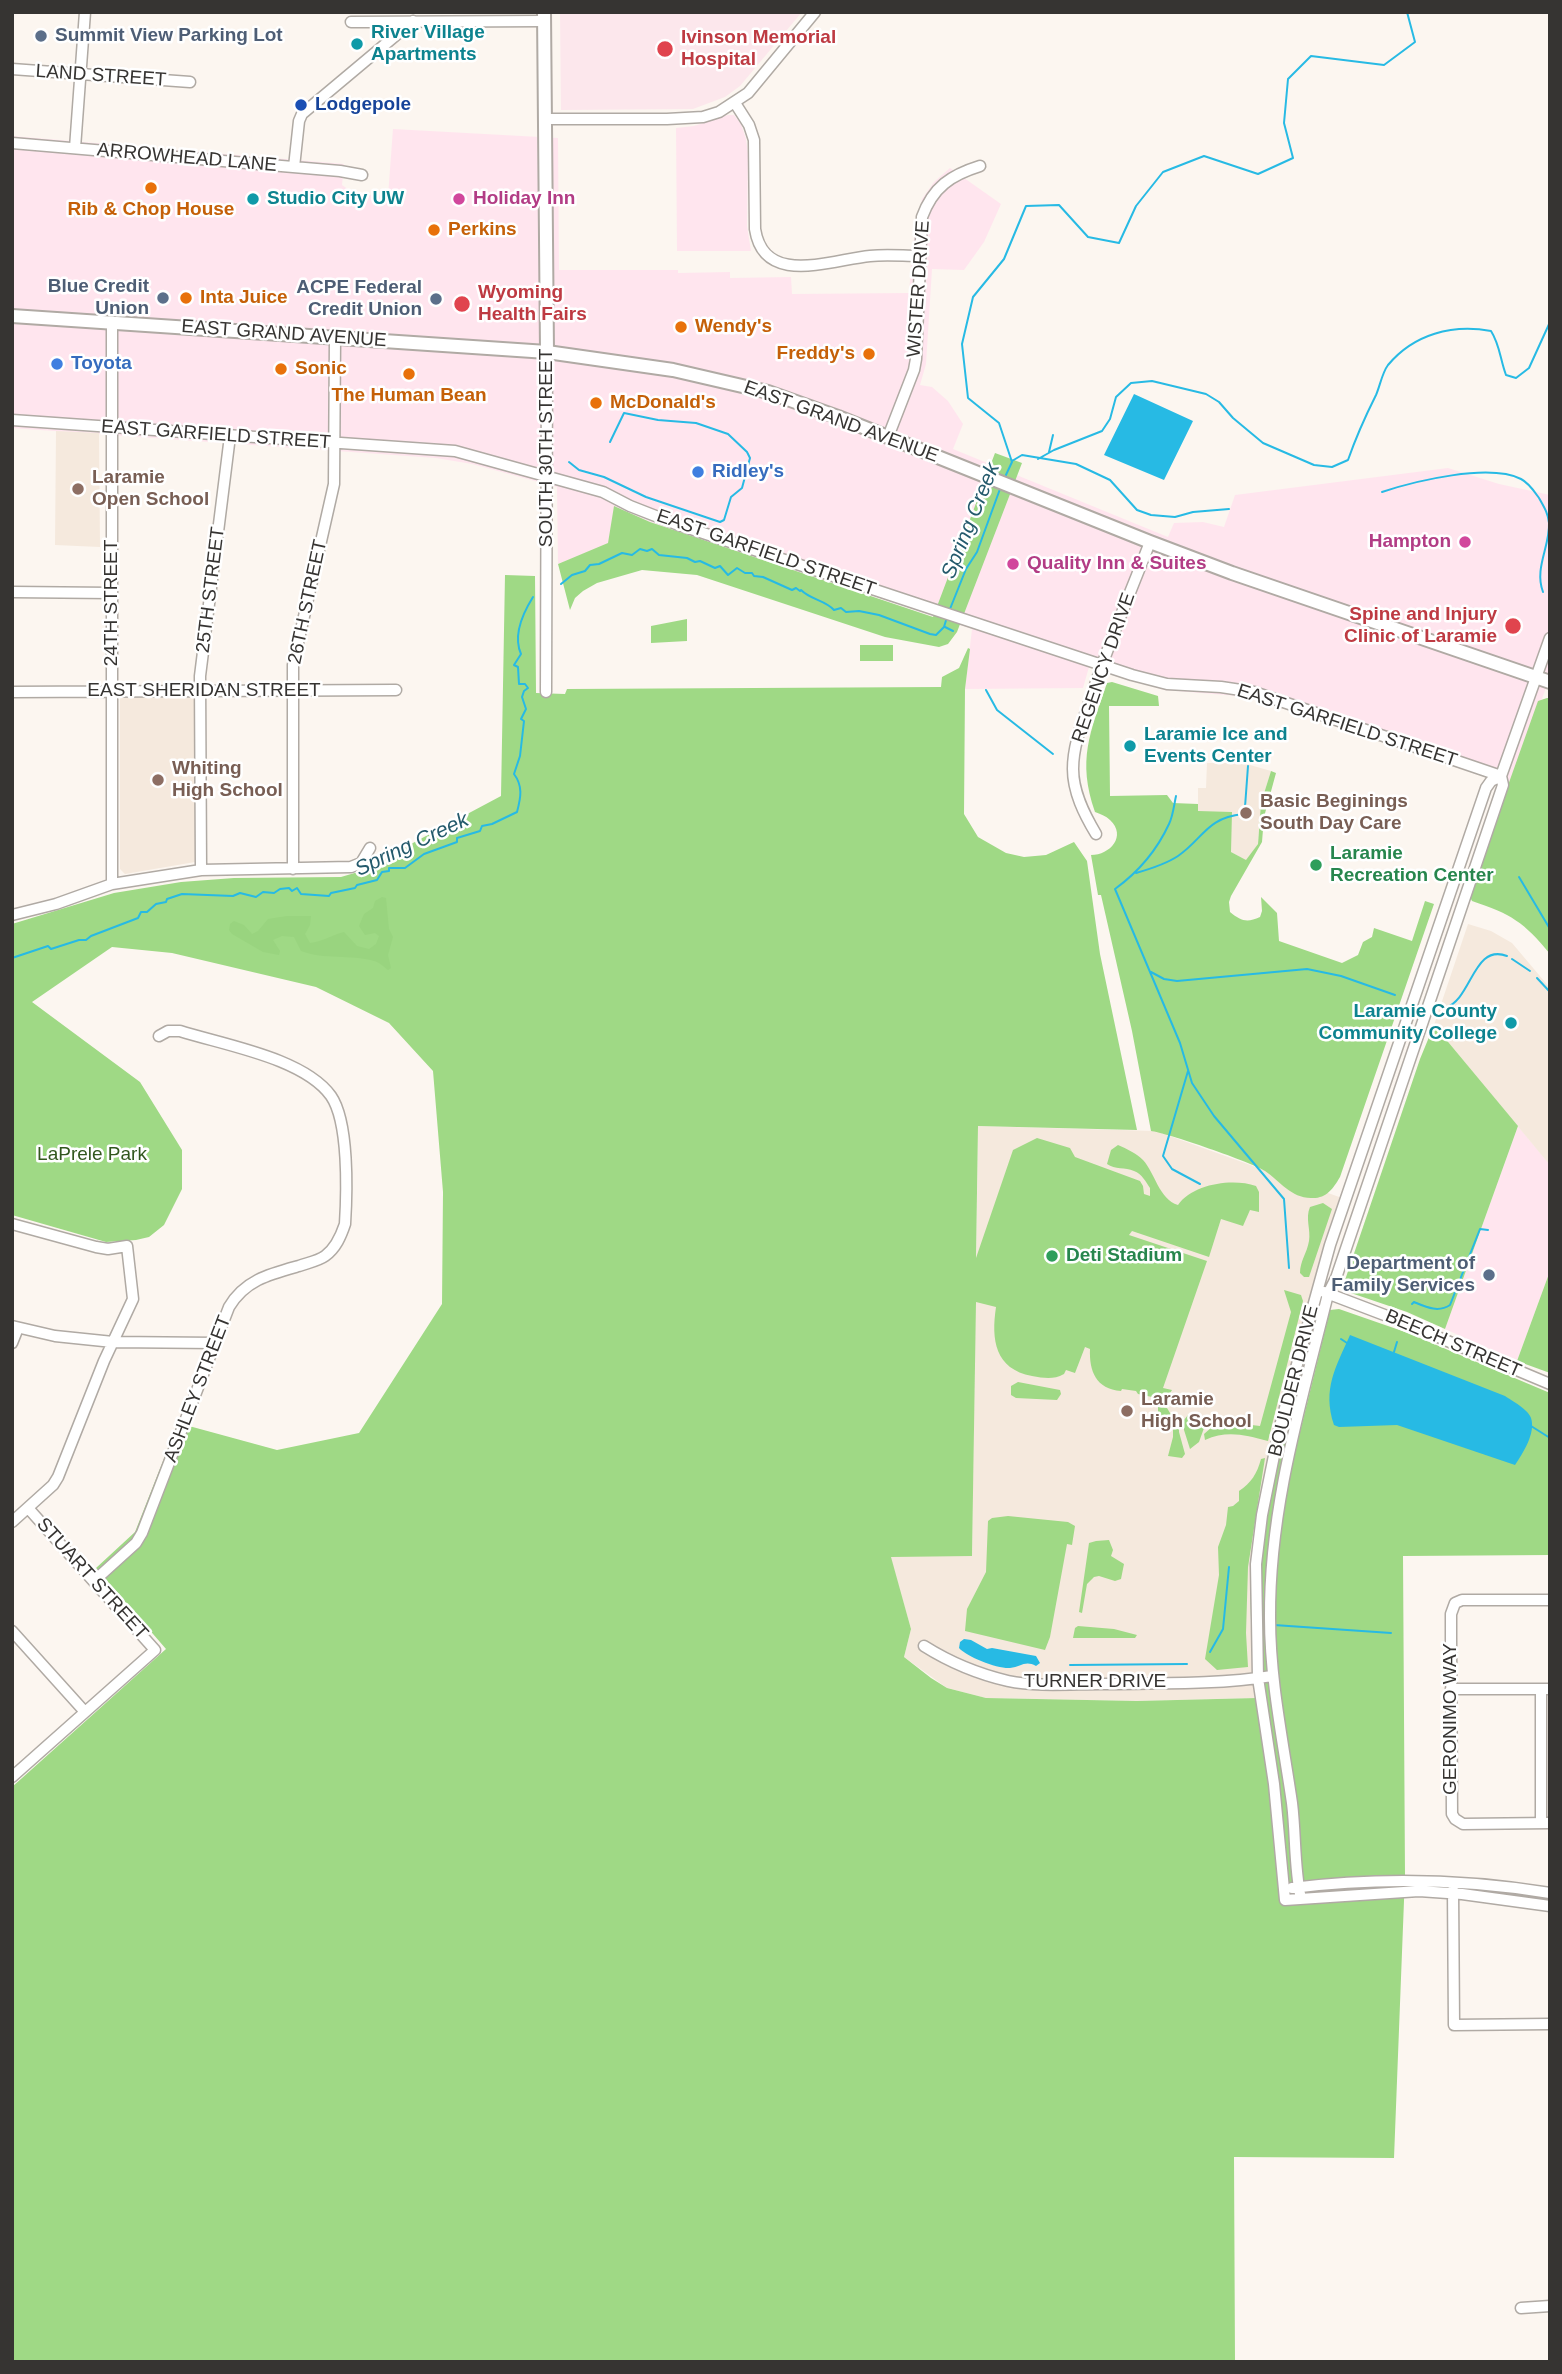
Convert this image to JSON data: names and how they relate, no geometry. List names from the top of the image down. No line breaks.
{"streets":{"main road":["EAST GRAND AVENUE","SOUTH 30TH STREET"],"street":["LAND STREET","ARROWHEAD LANE","WISTER DRIVE","EAST GARFIELD STREET","25TH STREET","26TH STREET","24TH STREET","REGENCY DRIVE","EAST SHERIDAN STREET","BEECH STREET","BOULDER DRIVE","ASHLEY STREET","STUART STREET","TURNER DRIVE","GERONIMO WAY"]},"crossings":[["WISTER DRIVE","EAST GRAND AVENUE"],["EAST GRAND AVENUE","SOUTH 30TH STREET"],["EAST GRAND AVENUE","26TH STREET"],["EAST GRAND AVENUE","24TH STREET"],["EAST GRAND AVENUE","REGENCY DRIVE"],["EAST GRAND AVENUE","BOULDER DRIVE"],["EAST GARFIELD STREET","SOUTH 30TH STREET"],["EAST GARFIELD STREET","25TH STREET"],["EAST GARFIELD STREET","26TH STREET"],["EAST GARFIELD STREET","24TH STREET"],["EAST GARFIELD STREET","REGENCY DRIVE"],["EAST GARFIELD STREET","BOULDER DRIVE"],["25TH STREET","EAST SHERIDAN STREET"],["26TH STREET","EAST SHERIDAN STREET"],["24TH STREET","EAST SHERIDAN STREET"],["BEECH STREET","BOULDER DRIVE"],["BOULDER DRIVE","TURNER DRIVE"],["ASHLEY STREET","STUART STREET"]],"water":["Spring Creek"],"parks":["LaPrele Park"],"places":["Summit View Parking Lot","River Village Apartments","Ivinson Memorial Hospital","Lodgepole","Rib & Chop House","Studio City UW","Holiday Inn","Perkins","Blue Credit Union","Inta Juice","ACPE Federal Credit Union","Wyoming Health Fairs","Wendy's","Freddy's","Toyota","Sonic","The Human Bean","McDonald's","Ridley's","Laramie Open School","Hampton","Quality Inn & Suites","Spine and Injury Clinic of Laramie","Laramie Ice and Events Center","Whiting High School","Basic Beginings South Day Care","Laramie Recreation Center","Laramie County Community College","Deti Stadium","Department of Family Services","Laramie High School"]}
